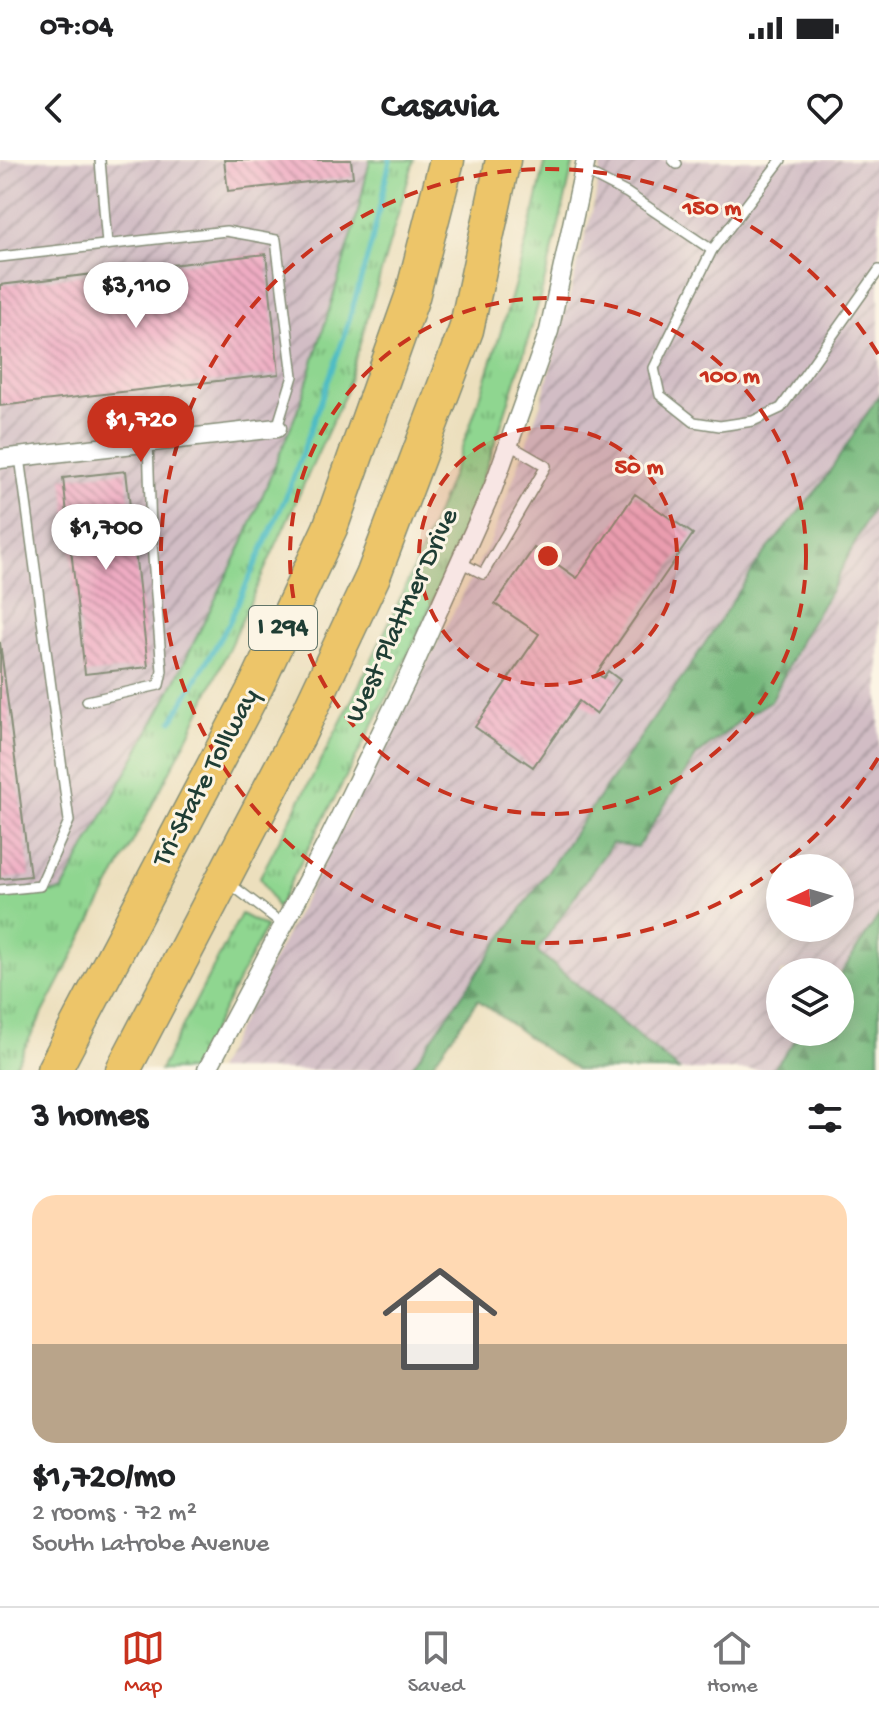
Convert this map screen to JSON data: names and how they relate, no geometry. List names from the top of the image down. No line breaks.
{"streets":{"highway":["I 294","Tri-State Tollway"],"street":["West Plattner Drive"]},"north":"left","page":{"status":"07:04","header":"Casavia","price":["$3,110","$1,720","$1,700"],"heading":"3 homes","list":[{"name":"$1,720/mo","note":"2 rooms · 72 m² · South Latrobe Avenue"}],"tabs":["Map","Saved","Home"]},"rings":["150 m","100 m","50 m"]}
